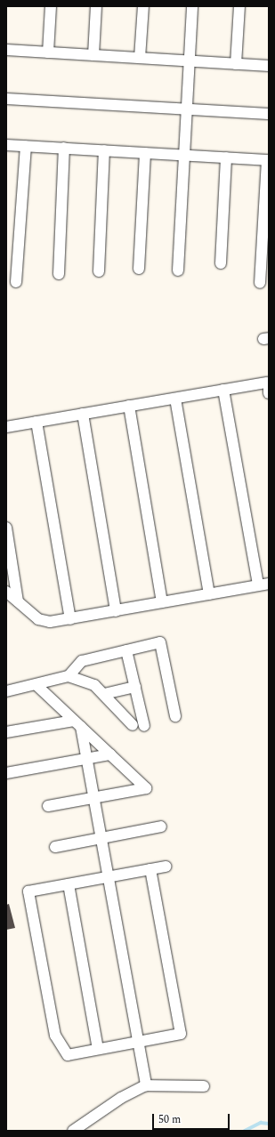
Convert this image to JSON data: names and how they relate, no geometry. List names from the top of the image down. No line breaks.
{"scale_bar":"50 m"}
